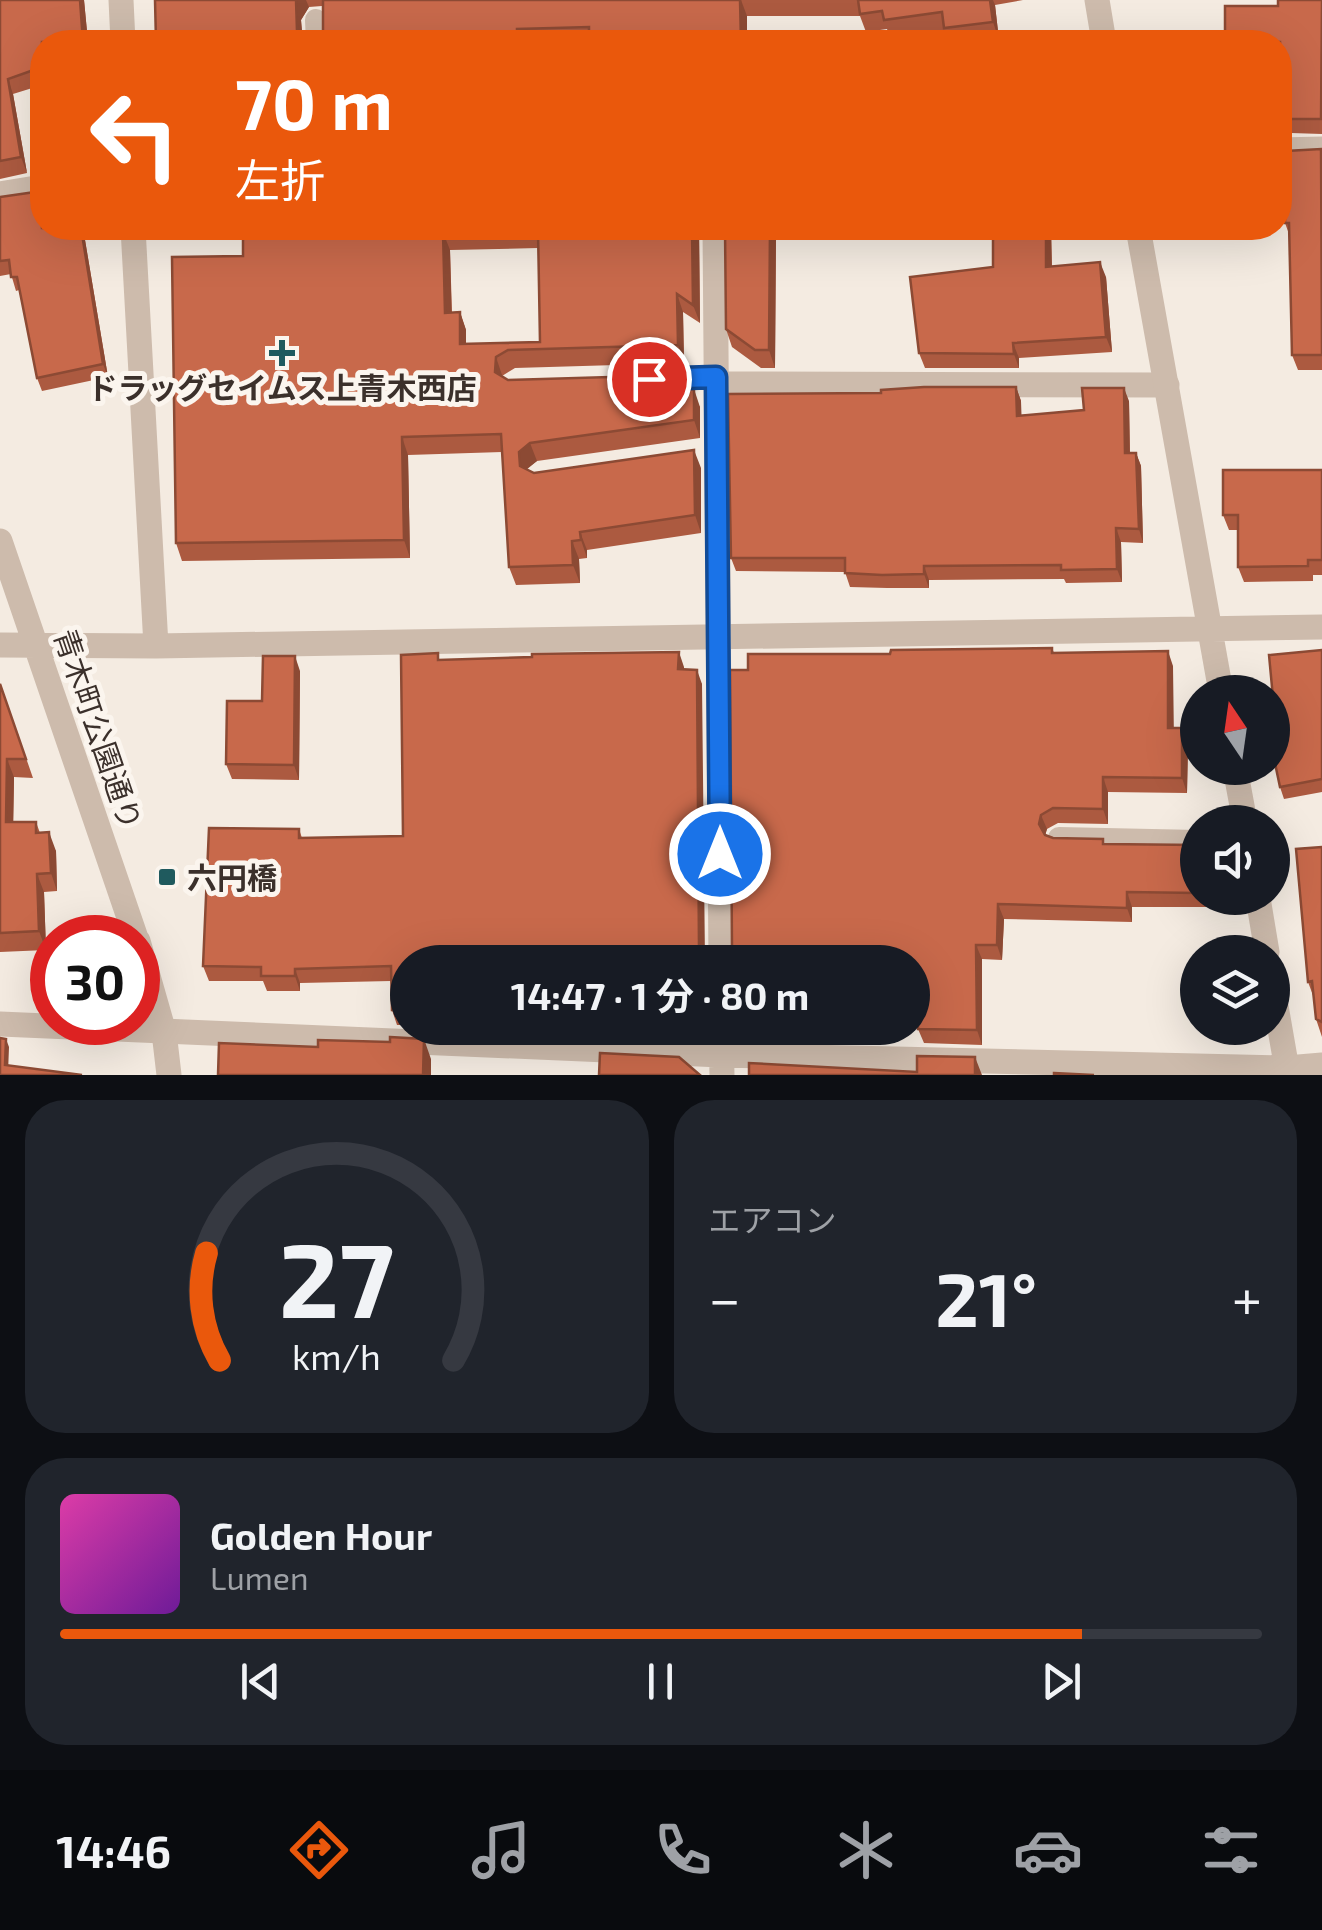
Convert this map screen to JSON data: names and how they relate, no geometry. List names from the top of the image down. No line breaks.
{"streets":{"street":["青木町公園通り"]},"places":{"health":["ドラッグセイムス上青木西店"],"transit":["六円橋"]},"north":"top","page":{"turn":["70 m","左折"],"limit":"30","trip":"14:47 · 1 分 · 80 m","tile":"エアコン","heat":["−","21°","+"],"song":["Golden Hour","Lumen"],"tabs":"14:46","gauge":["27","km/h"]}}
